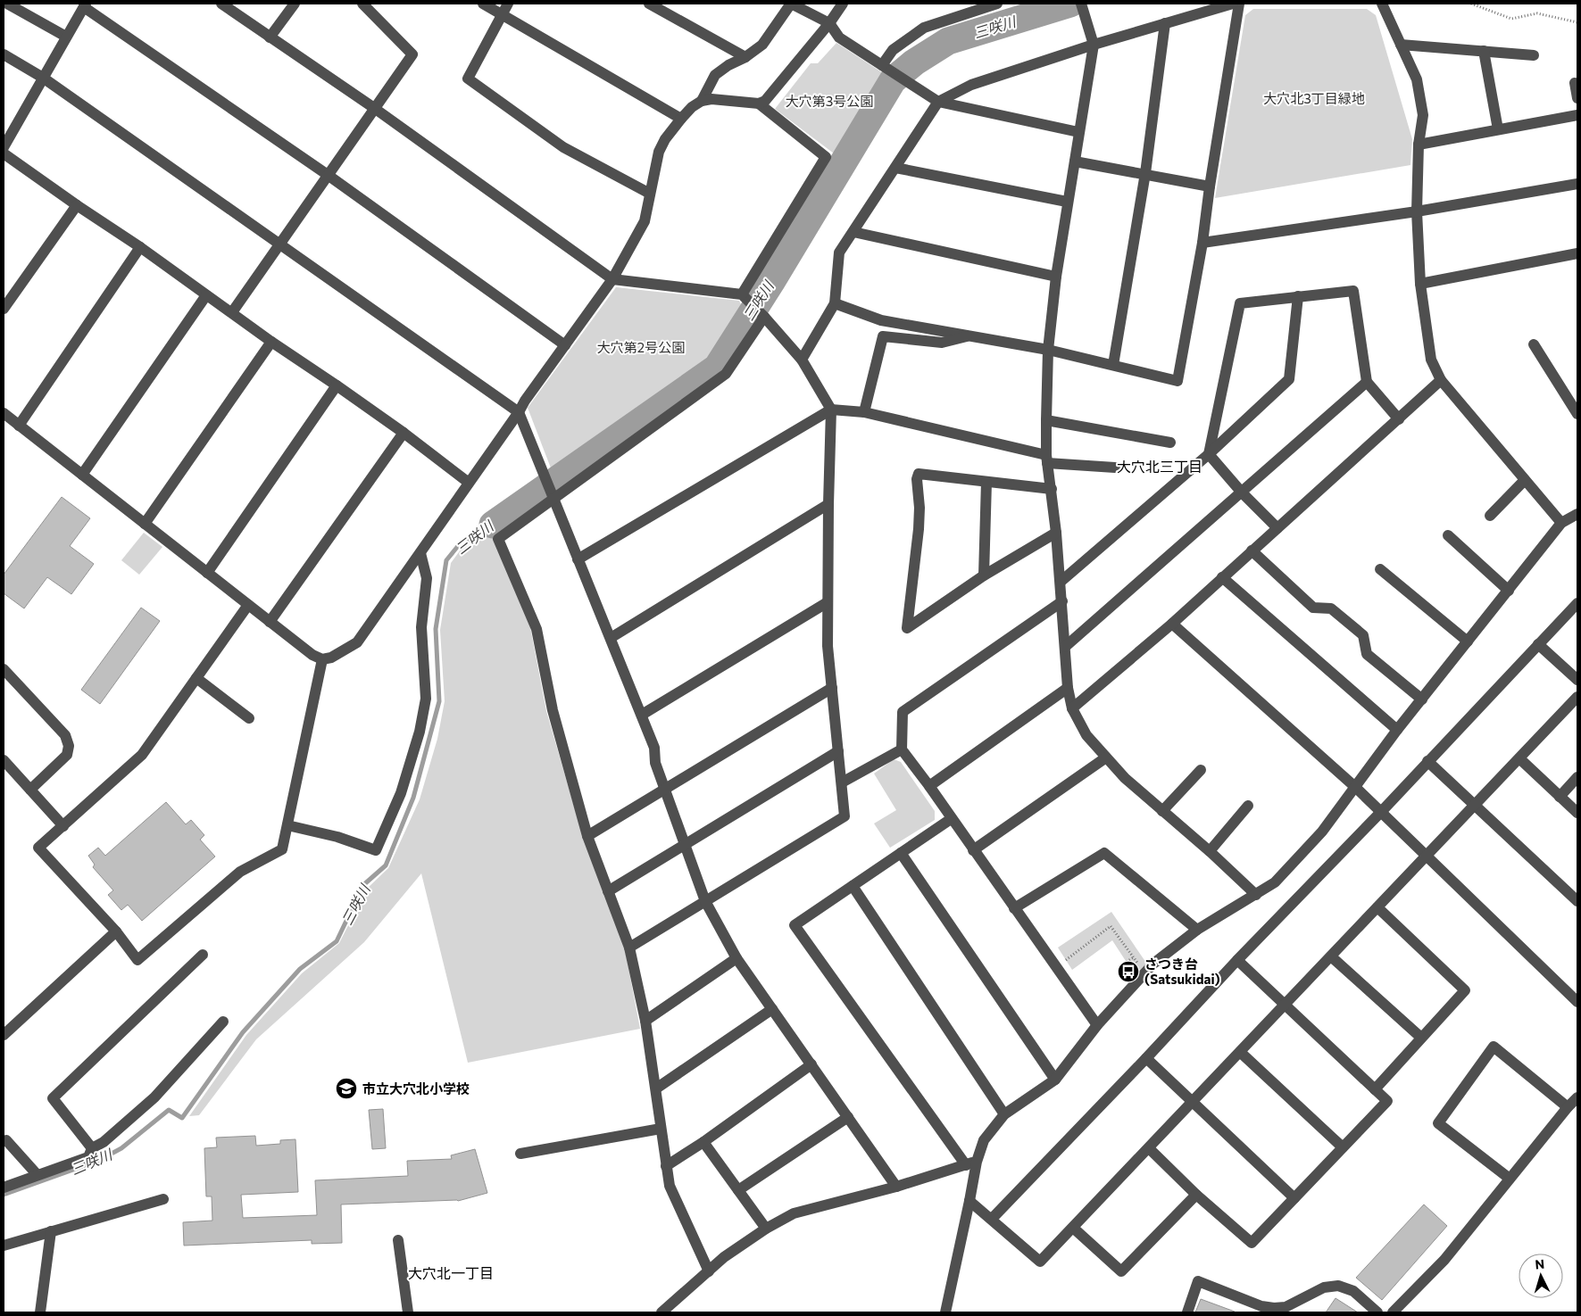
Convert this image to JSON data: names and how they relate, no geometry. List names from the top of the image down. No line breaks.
{"districts":["大穴北三丁目","大穴北一丁目"],"water":["三咲川"],"parks":["大穴北3丁目緑地","大穴第3号公園","大穴第2号公園"],"places":{"bus stop":["さつき台 (Satsukidai)"],"school or university":["市立大穴北小学校"]},"north":"top"}
